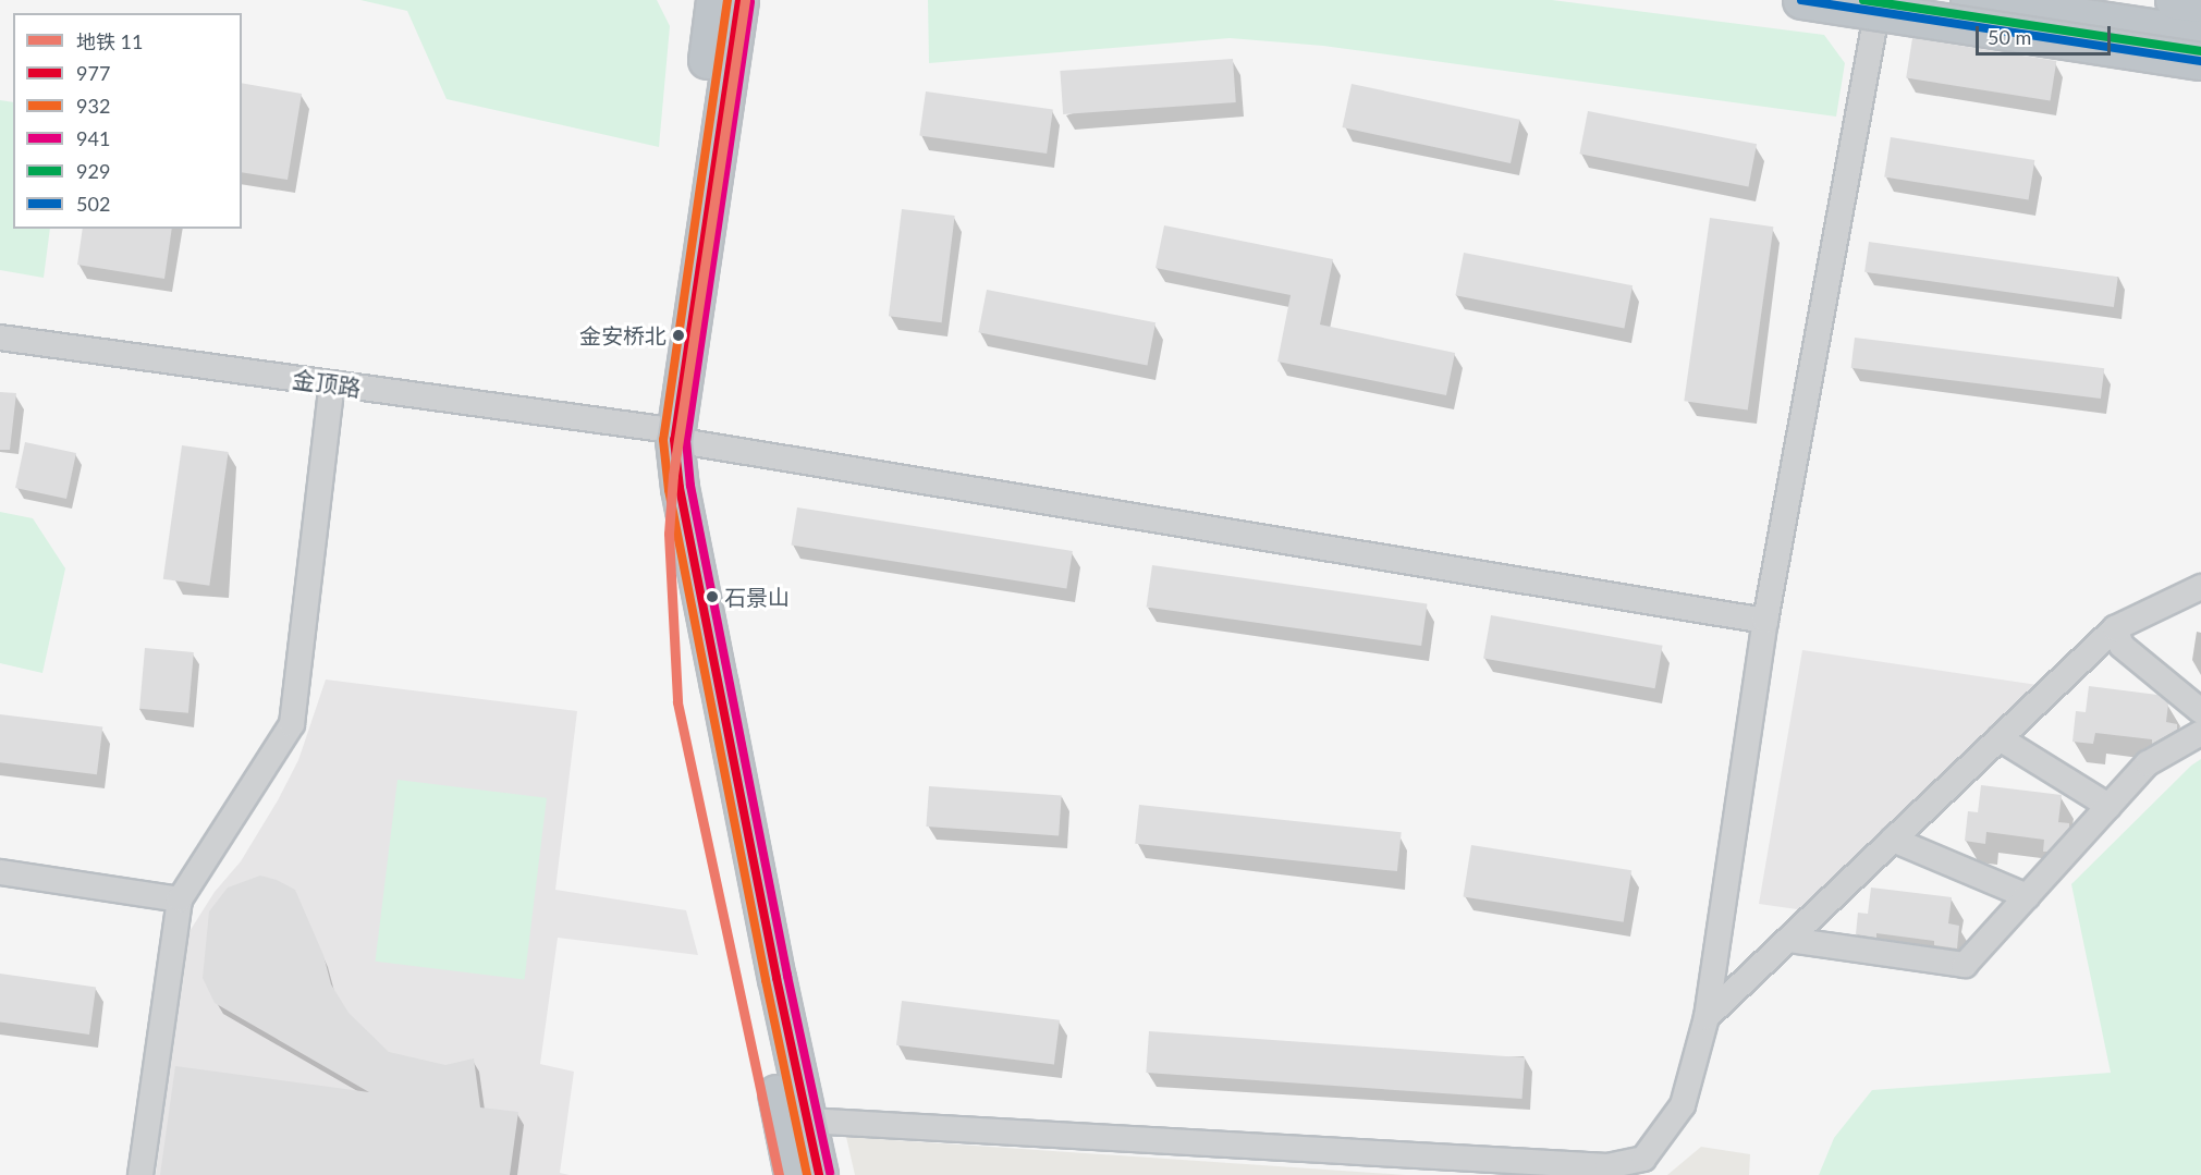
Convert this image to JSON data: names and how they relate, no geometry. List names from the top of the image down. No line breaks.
{"streets":{"street":["金顶路"]},"places":["金安桥北","石景山"],"lines":["metro line 11","transit line 977","transit line 932","transit line 929","transit line 502","transit line 941"],"legend":["地铁 11","977","932","941","929","502"],"scale_bar":"50 m"}
